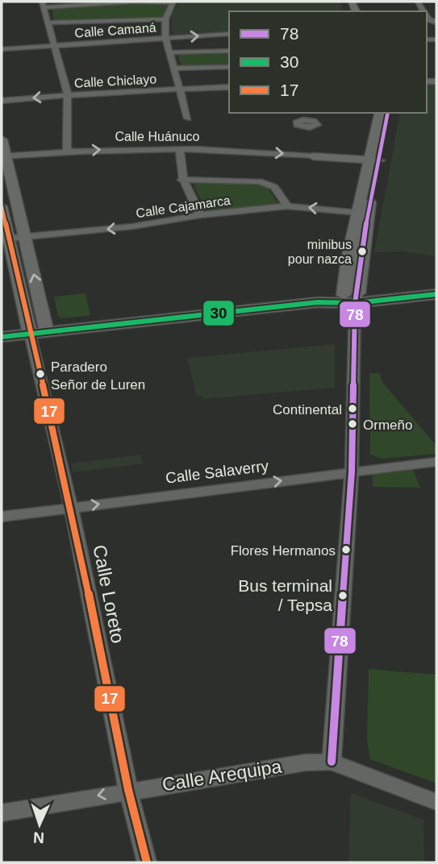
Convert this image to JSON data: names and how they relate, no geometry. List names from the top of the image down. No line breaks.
{"streets":{"street":["Calle Camaná","Calle Chiclayo","Calle Huánuco","Calle Cajamarca","Calle Salaverry","Calle Loreto","Calle Arequipa"]},"crossings":[["Calle Salaverry","Calle Loreto"],["Calle Loreto","Calle Arequipa"]],"one_way":["Calle Cajamarca","Calle Salaverry"],"places":["minibus pour nazca","Paradero Señor de Luren","Continental","Ormeño","Flores Hermanos","Bus terminal / Tepsa"],"lines":["transit line 78","transit line 17","transit line 30"],"legend":["78","30","17"],"north":"bottom"}
